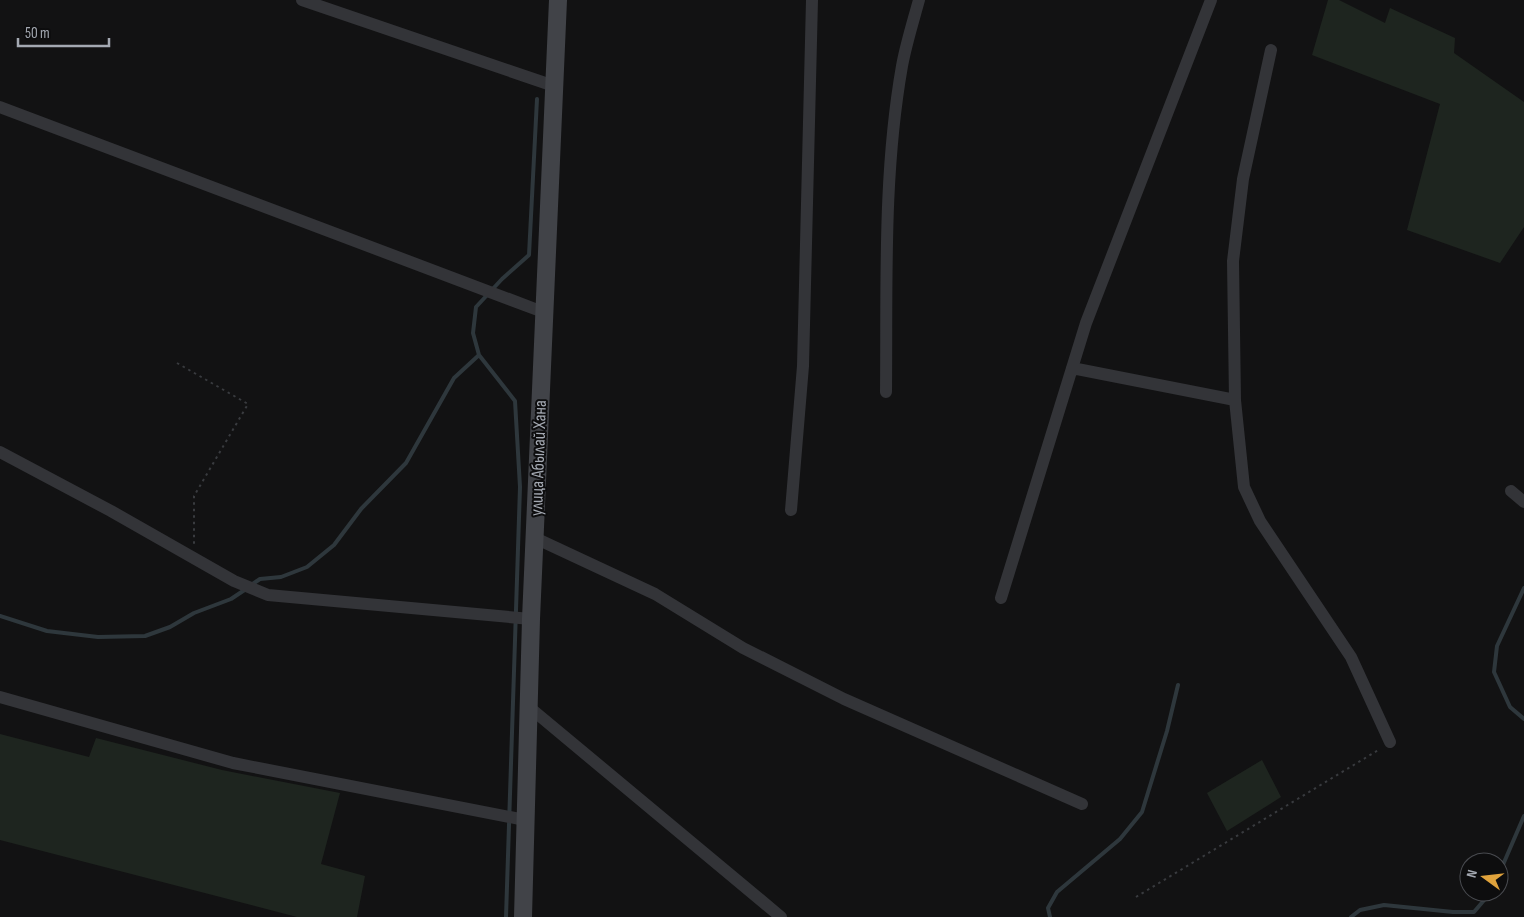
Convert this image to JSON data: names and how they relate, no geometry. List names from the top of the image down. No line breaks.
{"streets":{"main road":["улица Абылай Хана"]},"scale_bar":"50 m","north":"left"}
